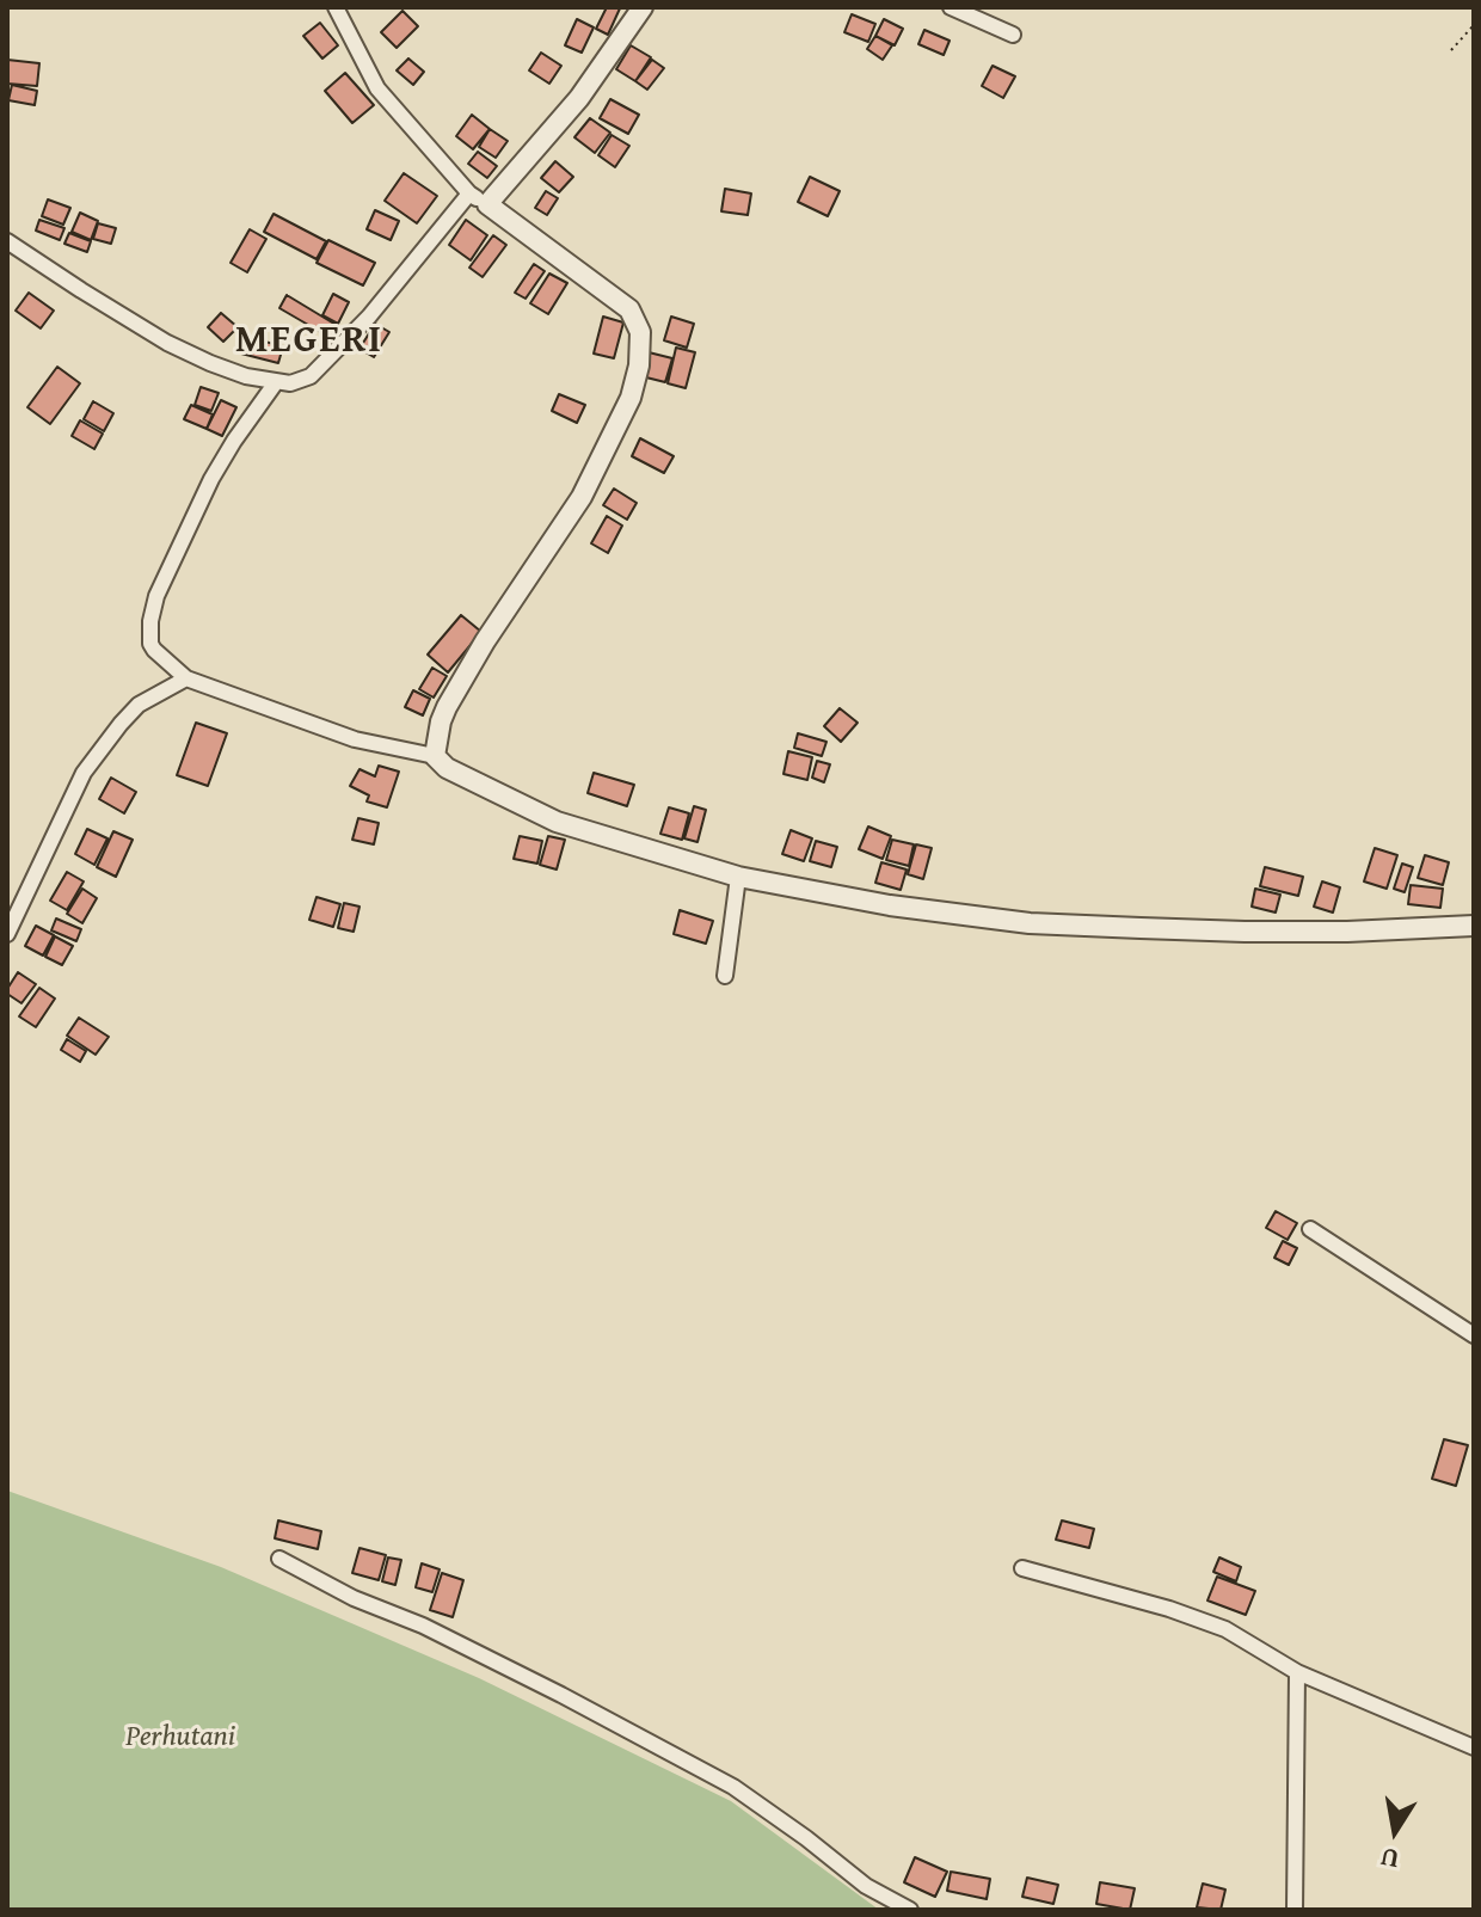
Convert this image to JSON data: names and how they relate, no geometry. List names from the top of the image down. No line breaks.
{"districts":["MEGERI"],"parks":["Perhutani"],"north":"bottom"}
